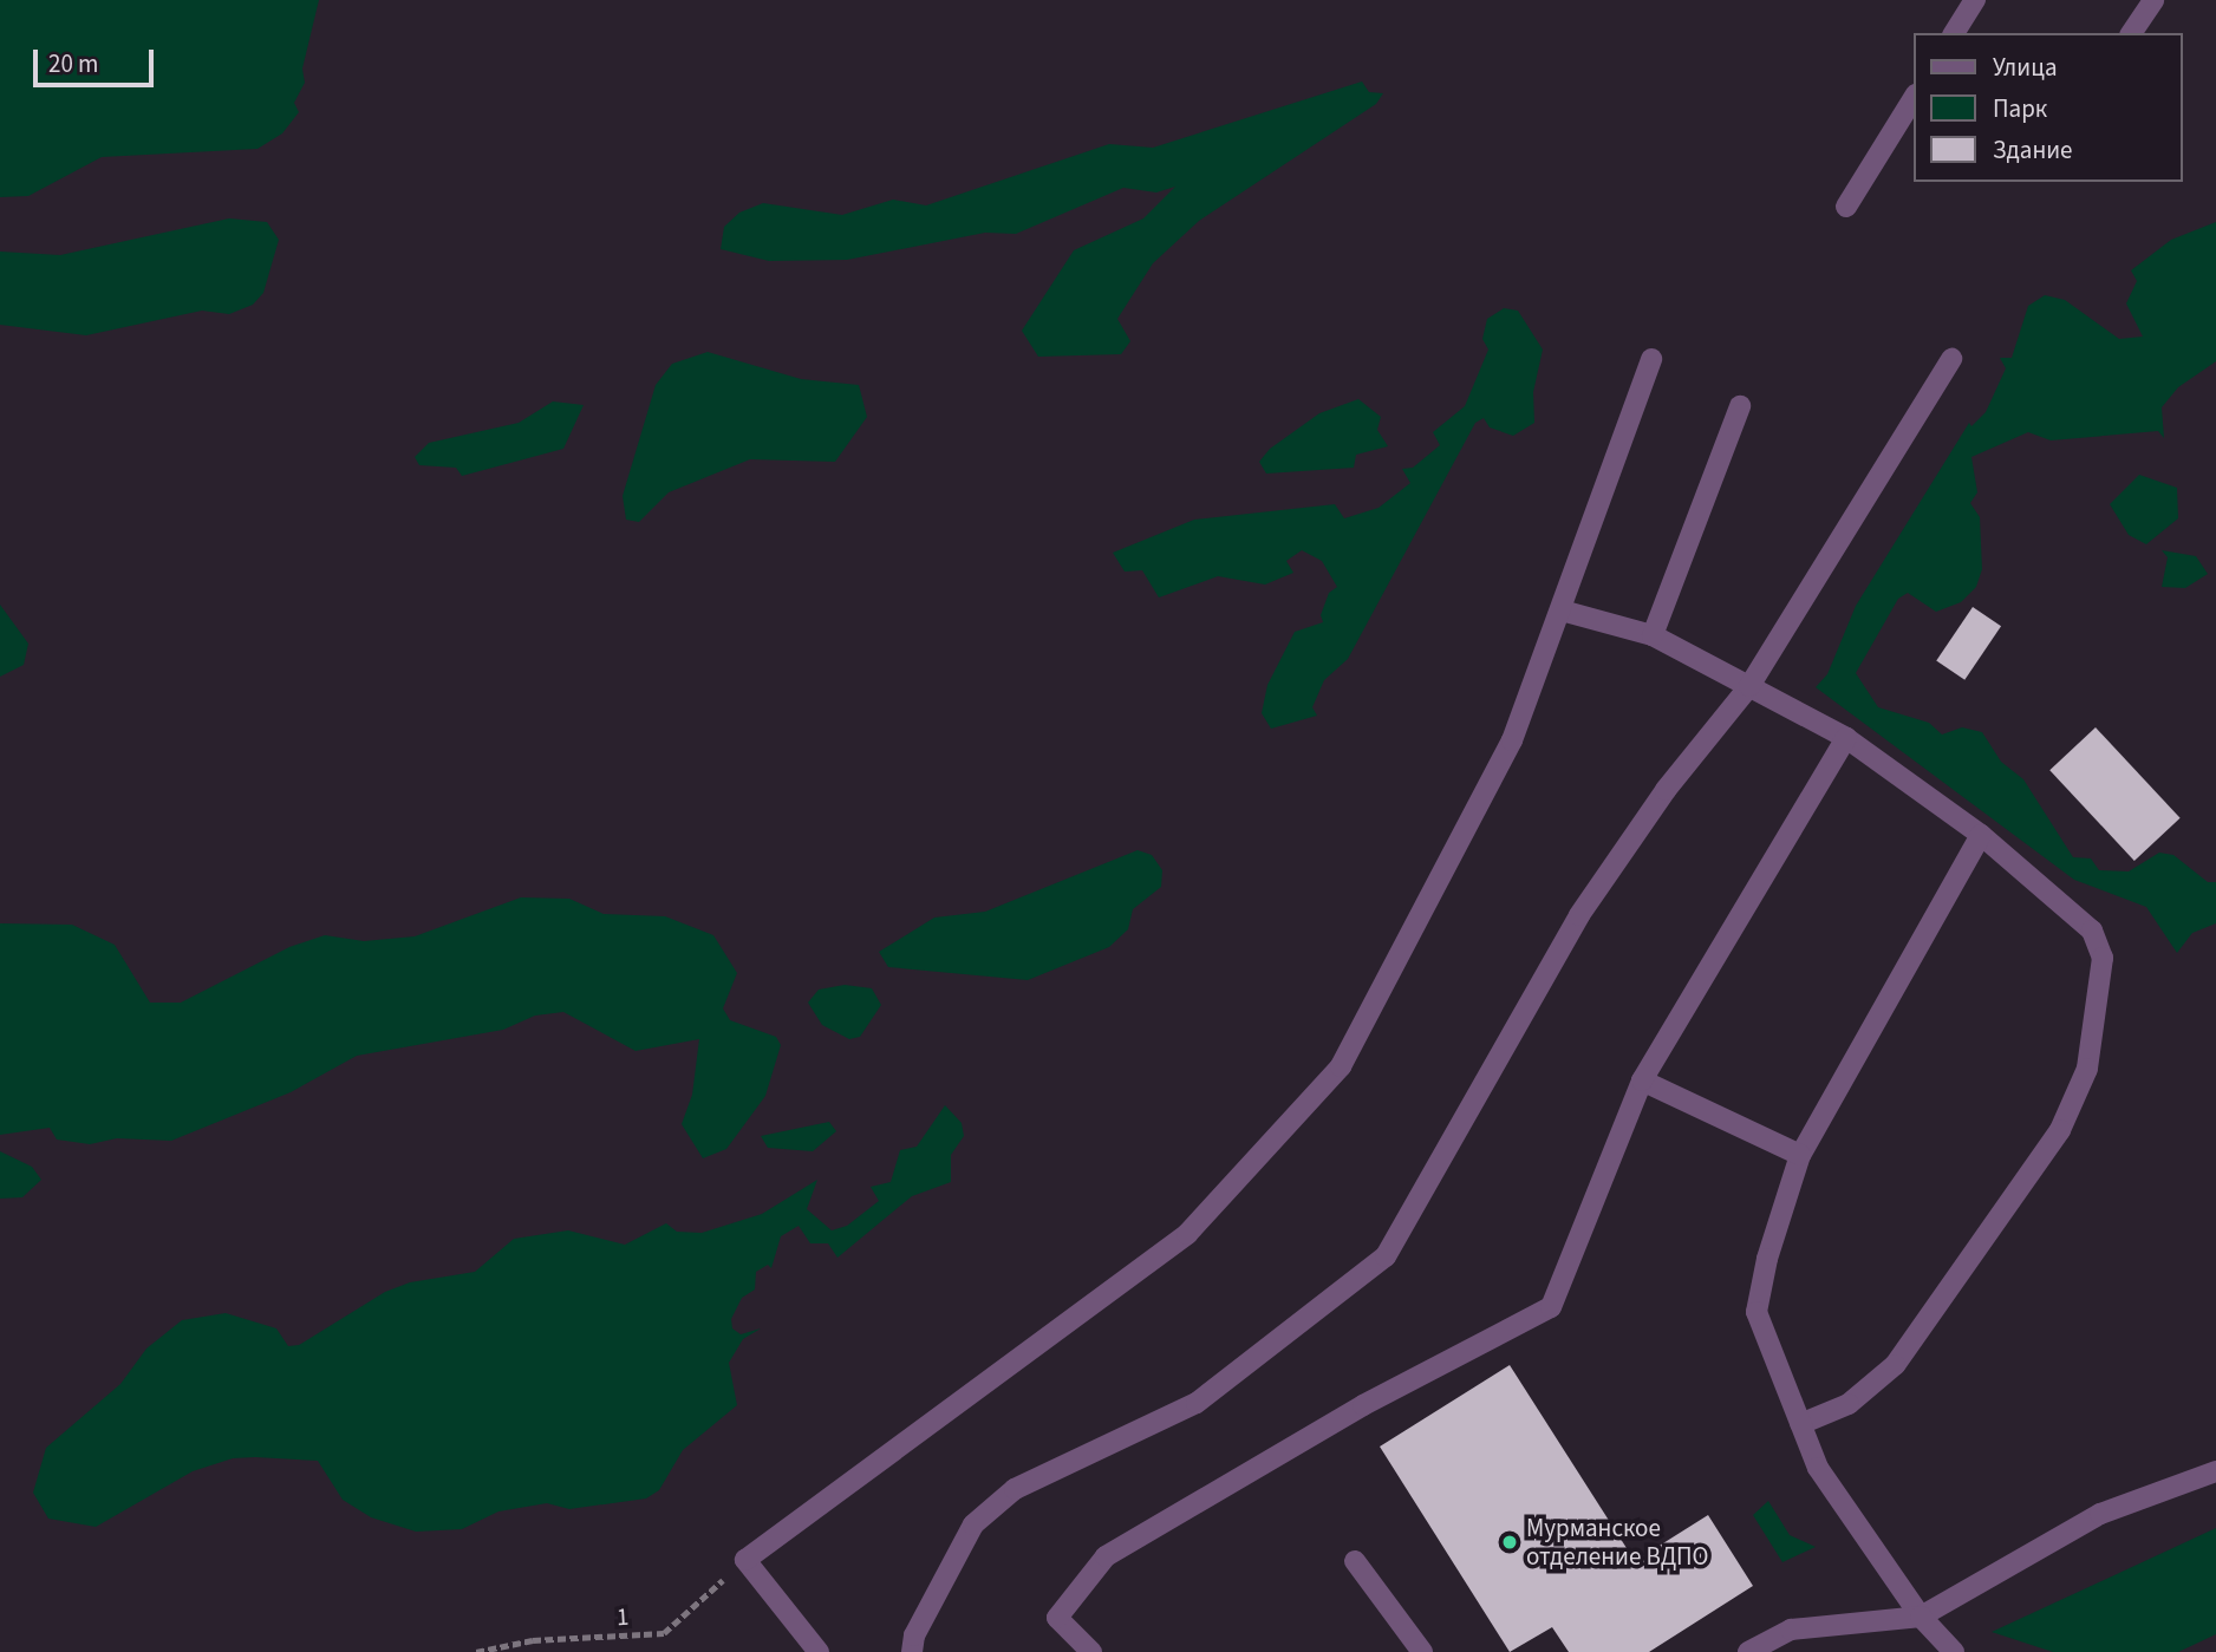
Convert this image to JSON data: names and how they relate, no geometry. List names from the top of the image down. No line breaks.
{"streets":{"path":["1"]},"places":["Мурманское отделение ВДПО"],"legend":["Улица","Парк","Здание"],"scale_bar":"20 m"}
